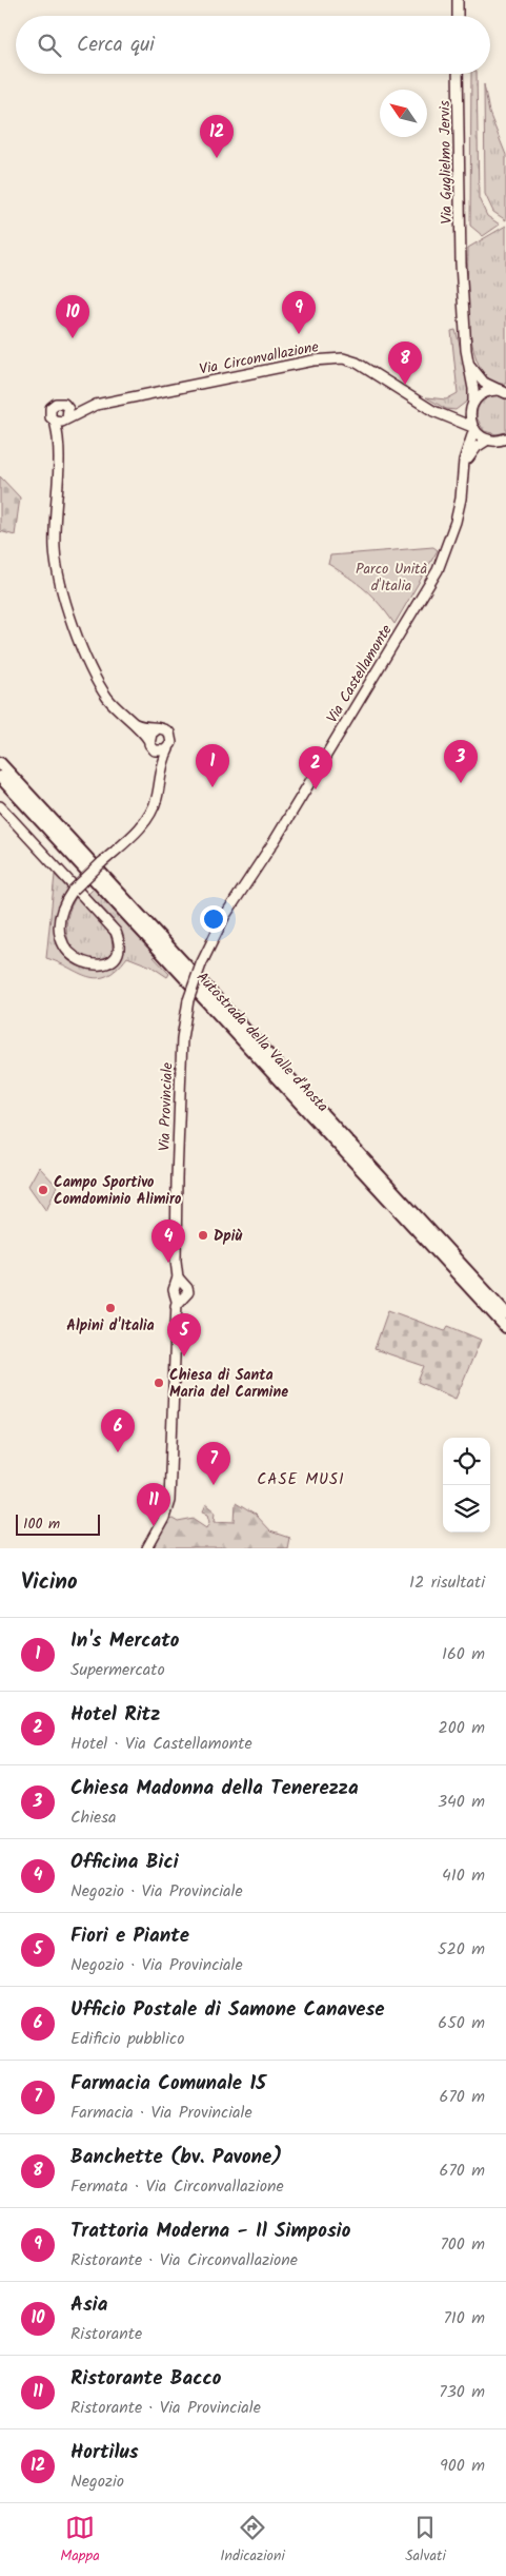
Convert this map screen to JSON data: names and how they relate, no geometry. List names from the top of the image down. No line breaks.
{"streets":{"highway":["Autostrada della Valle d'Aosta"],"main road":["Via Guglielmo Jervis","Via Circonvallazione","Via Castellamonte","Via Provinciale"]},"crossings":[["Via Guglielmo Jervis","Via Castellamonte"],["Via Circonvallazione","Via Castellamonte"],["Via Castellamonte","Via Provinciale"]],"districts":["CASE MUSI"],"parks":["Parco Unità d'Italia"],"places":["Campo Sportivo Comdominio Alimiro","Dpiù","Alpini d'Italia","Chiesa di Santa Maria del Carmine"],"scale_bar":"100 m","north":"top left","page":{"search":"Cerca qui","pins":["12","9","10","8","3","1","2","4","5","6","7","11"],"scale":"100 m","heading":["Vicino","12 risultati"],"list":[{"mark":"1","name":"In's Mercato","note":"Supermercato","value":"160 m"},{"mark":"2","name":"Hotel Ritz","note":"Hotel · Via Castellamonte","value":"200 m"},{"mark":"3","name":"Chiesa Madonna della Tenerezza","note":"Chiesa","value":"340 m"},{"mark":"4","name":"Officina Bici","note":"Negozio · Via Provinciale","value":"410 m"},{"mark":"5","name":"Fiori e Piante","note":"Negozio · Via Provinciale","value":"520 m"},{"mark":"6","name":"Ufficio Postale di Samone Canavese","note":"Edificio pubblico","value":"650 m"},{"mark":"7","name":"Farmacia Comunale 15","note":"Farmacia · Via Provinciale","value":"670 m"},{"mark":"8","name":"Banchette (bv. Pavone)","note":"Fermata · Via Circonvallazione","value":"670 m"},{"mark":"9","name":"Trattoria Moderna - Il Simposio","note":"Ristorante · Via Circonvallazione","value":"700 m"},{"mark":"10","name":"Asia","note":"Ristorante","value":"710 m"},{"mark":"11","name":"Ristorante Bacco","note":"Ristorante · Via Provinciale","value":"730 m"},{"mark":"12","name":"Hortilus","note":"Negozio","value":"900 m"}],"nav":["Mappa","Indicazioni","Salvati"]}}
